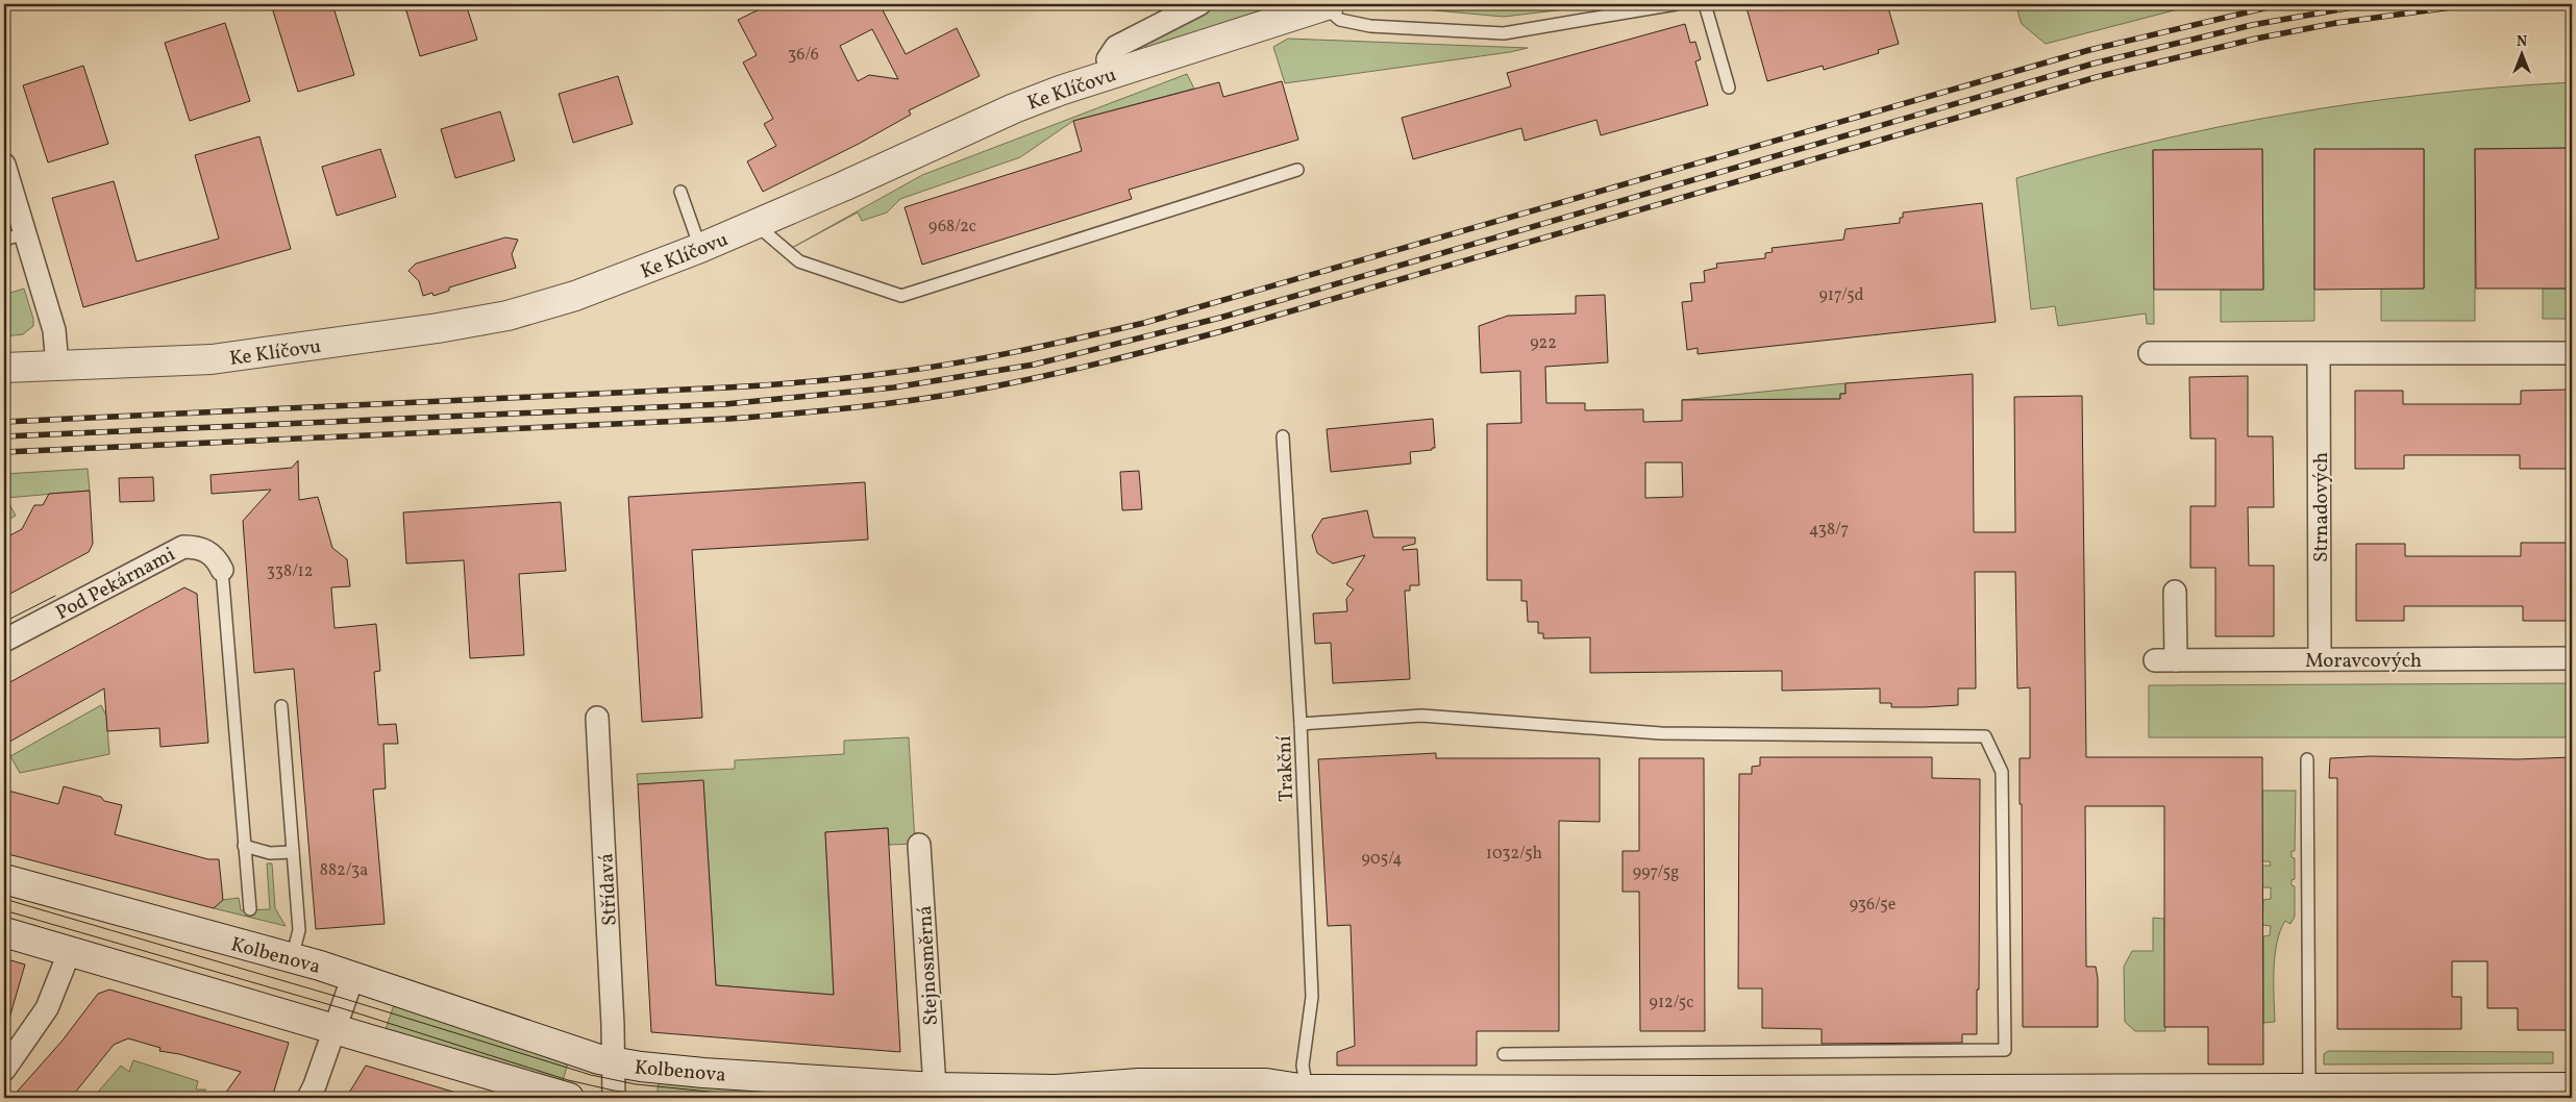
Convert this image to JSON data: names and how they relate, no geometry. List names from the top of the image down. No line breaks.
{"streets":{"main road":["Ke Klíčovu","Kolbenova"],"street":["Strnadových","Pod Pekárnami","Moravcových","Střídavá","Stejnosměrná"],"lane":["Trakční"]},"crossings":[["Strnadových","Moravcových"],["Trakční","Kolbenova"],["Střídavá","Kolbenova"],["Kolbenova","Stejnosměrná"]],"house_numbers":["36/6","968/2c","917/5d","922","438/7","338/12","1032/5h","905/4","882/3a","997/5g","936/5e","912/5c"],"north":"top"}
